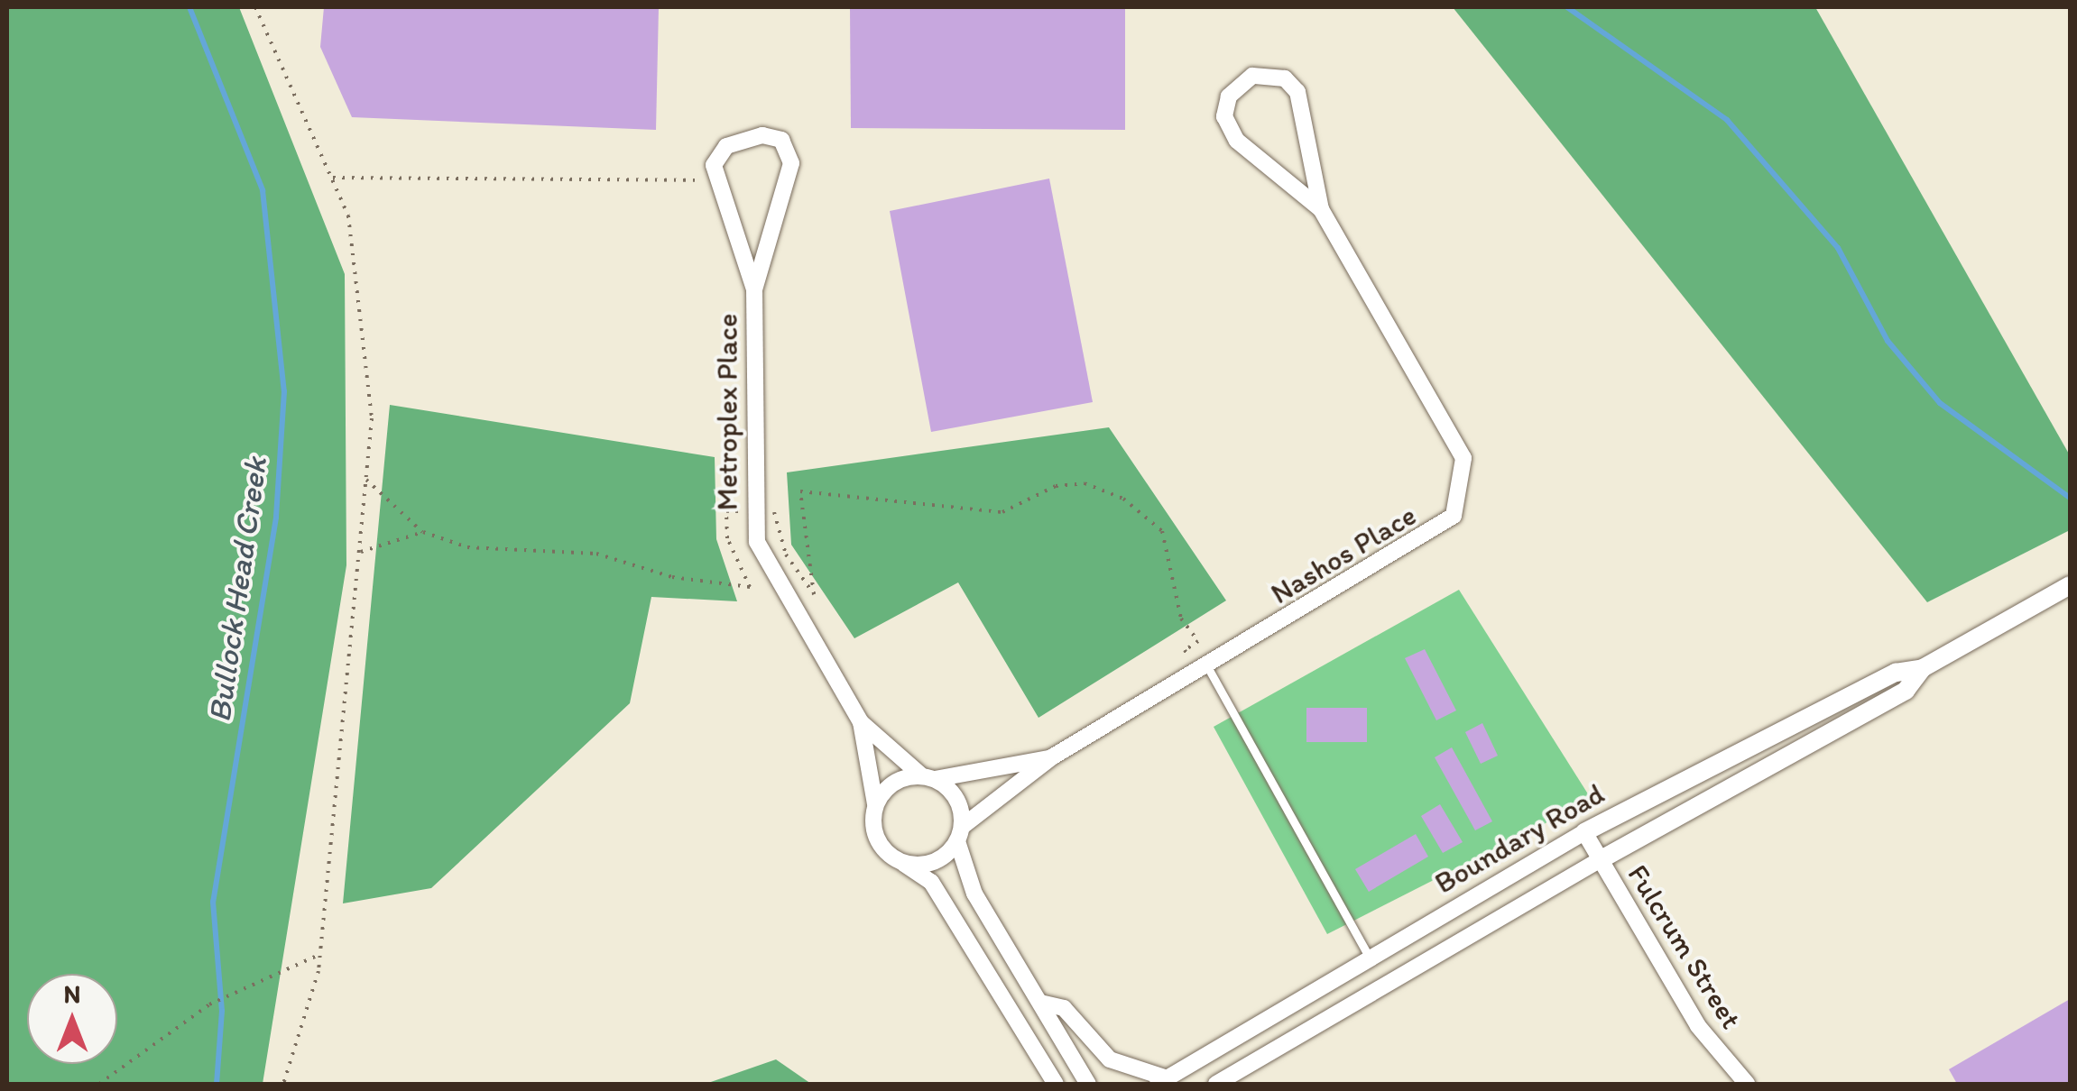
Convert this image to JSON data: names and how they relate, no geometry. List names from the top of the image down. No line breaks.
{"streets":{"street":["Metroplex Place","Nashos Place","Boundary Road","Fulcrum Street"]},"crossings":[["Metroplex Place","Nashos Place"],["Boundary Road","Fulcrum Street"]],"water":["Bullock Head Creek"],"north":"top"}
